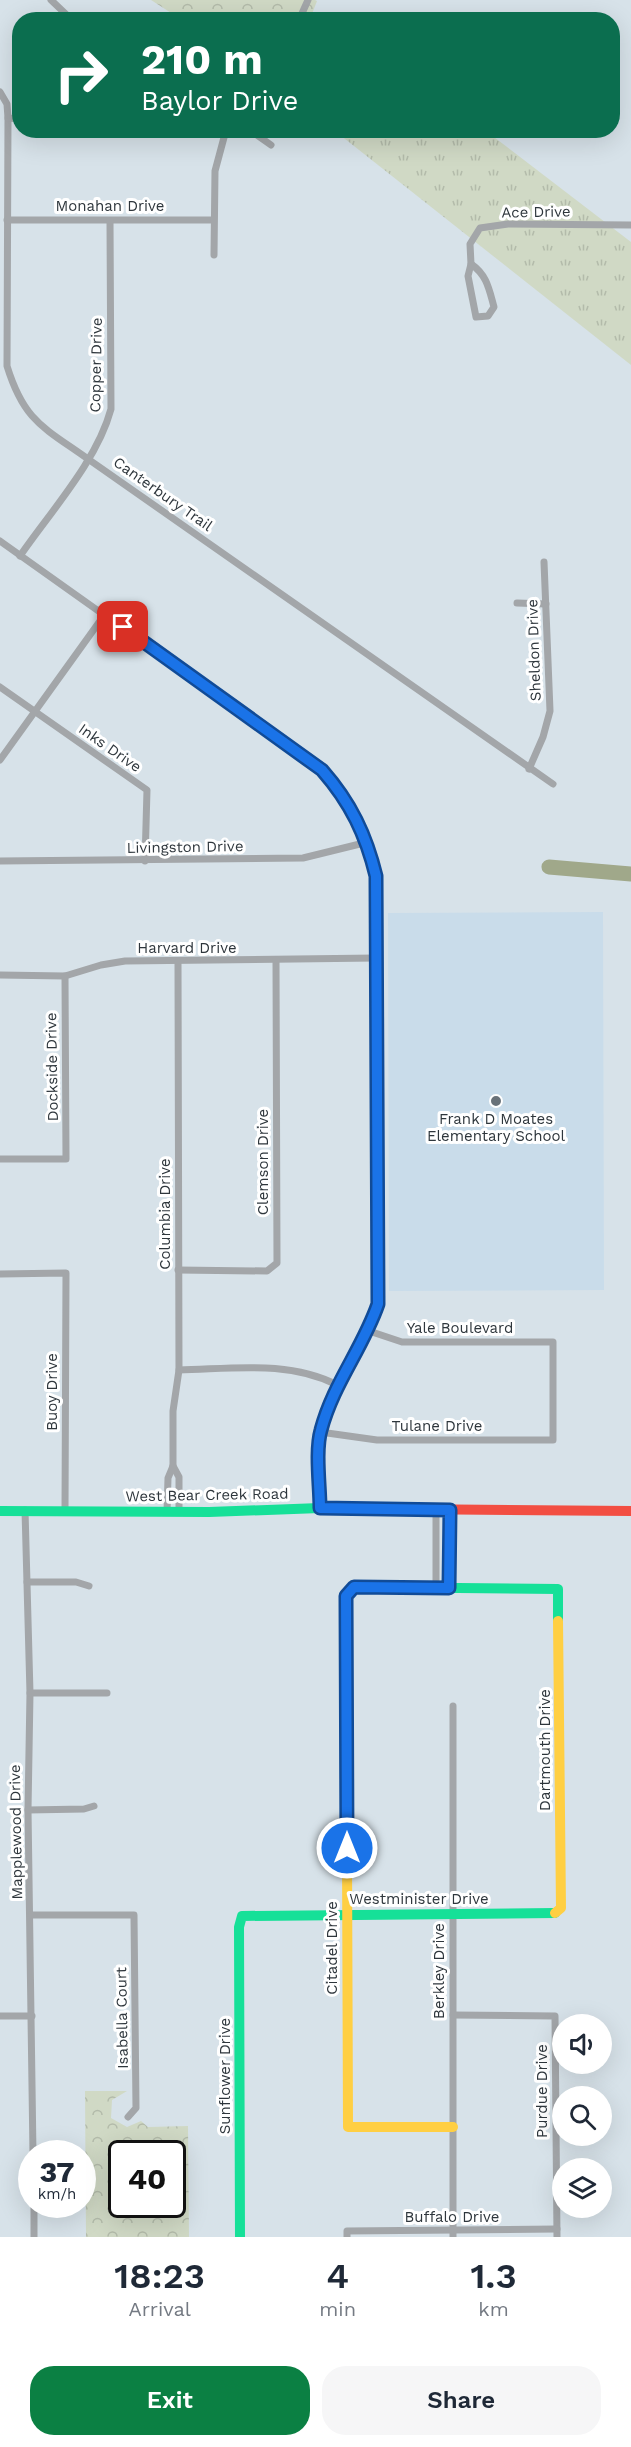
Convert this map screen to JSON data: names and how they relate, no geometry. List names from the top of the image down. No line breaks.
{"streets":{"street":["Monahan Drive","Ace Drive","Copper Drive","Canterbury Trail","Sheldon Drive","Inks Drive","Livingston Drive","Harvard Drive","Dockside Drive","Clemson Drive","Columbia Drive","Yale Boulevard","Buoy Drive","Tulane Drive","West Bear Creek Road","Dartmouth Drive","Mapplewood Drive","Westminister Drive","Citadel Drive","Berkley Drive","Isabella Court","Sunflower Drive","Purdue Drive","Buffalo Drive"]},"crossings":[["Monahan Drive","Copper Drive"],["Monahan Drive","Canterbury Trail"],["Copper Drive","Canterbury Trail"],["Canterbury Trail","Sheldon Drive"],["Inks Drive","Livingston Drive"],["Harvard Drive","Dockside Drive"],["Harvard Drive","Clemson Drive"],["Harvard Drive","Columbia Drive"],["Clemson Drive","Columbia Drive"],["Columbia Drive","West Bear Creek Road"],["Yale Boulevard","Tulane Drive"],["Buoy Drive","West Bear Creek Road"],["West Bear Creek Road","Mapplewood Drive"],["Dartmouth Drive","Westminister Drive"],["Mapplewood Drive","Isabella Court"],["Westminister Drive","Citadel Drive"],["Westminister Drive","Berkley Drive"],["Westminister Drive","Sunflower Drive"],["Citadel Drive","Berkley Drive"],["Berkley Drive","Purdue Drive"],["Berkley Drive","Buffalo Drive"],["Purdue Drive","Buffalo Drive"]],"places":["Frank D Moates Elementary School"],"page":{"turn":["210 m","Baylor Drive"],"speed":"37 km/h","limit":"40","eta":["18:23","Arrival","4","min","1.3","km"],"buttons":["Exit","Share"]}}
